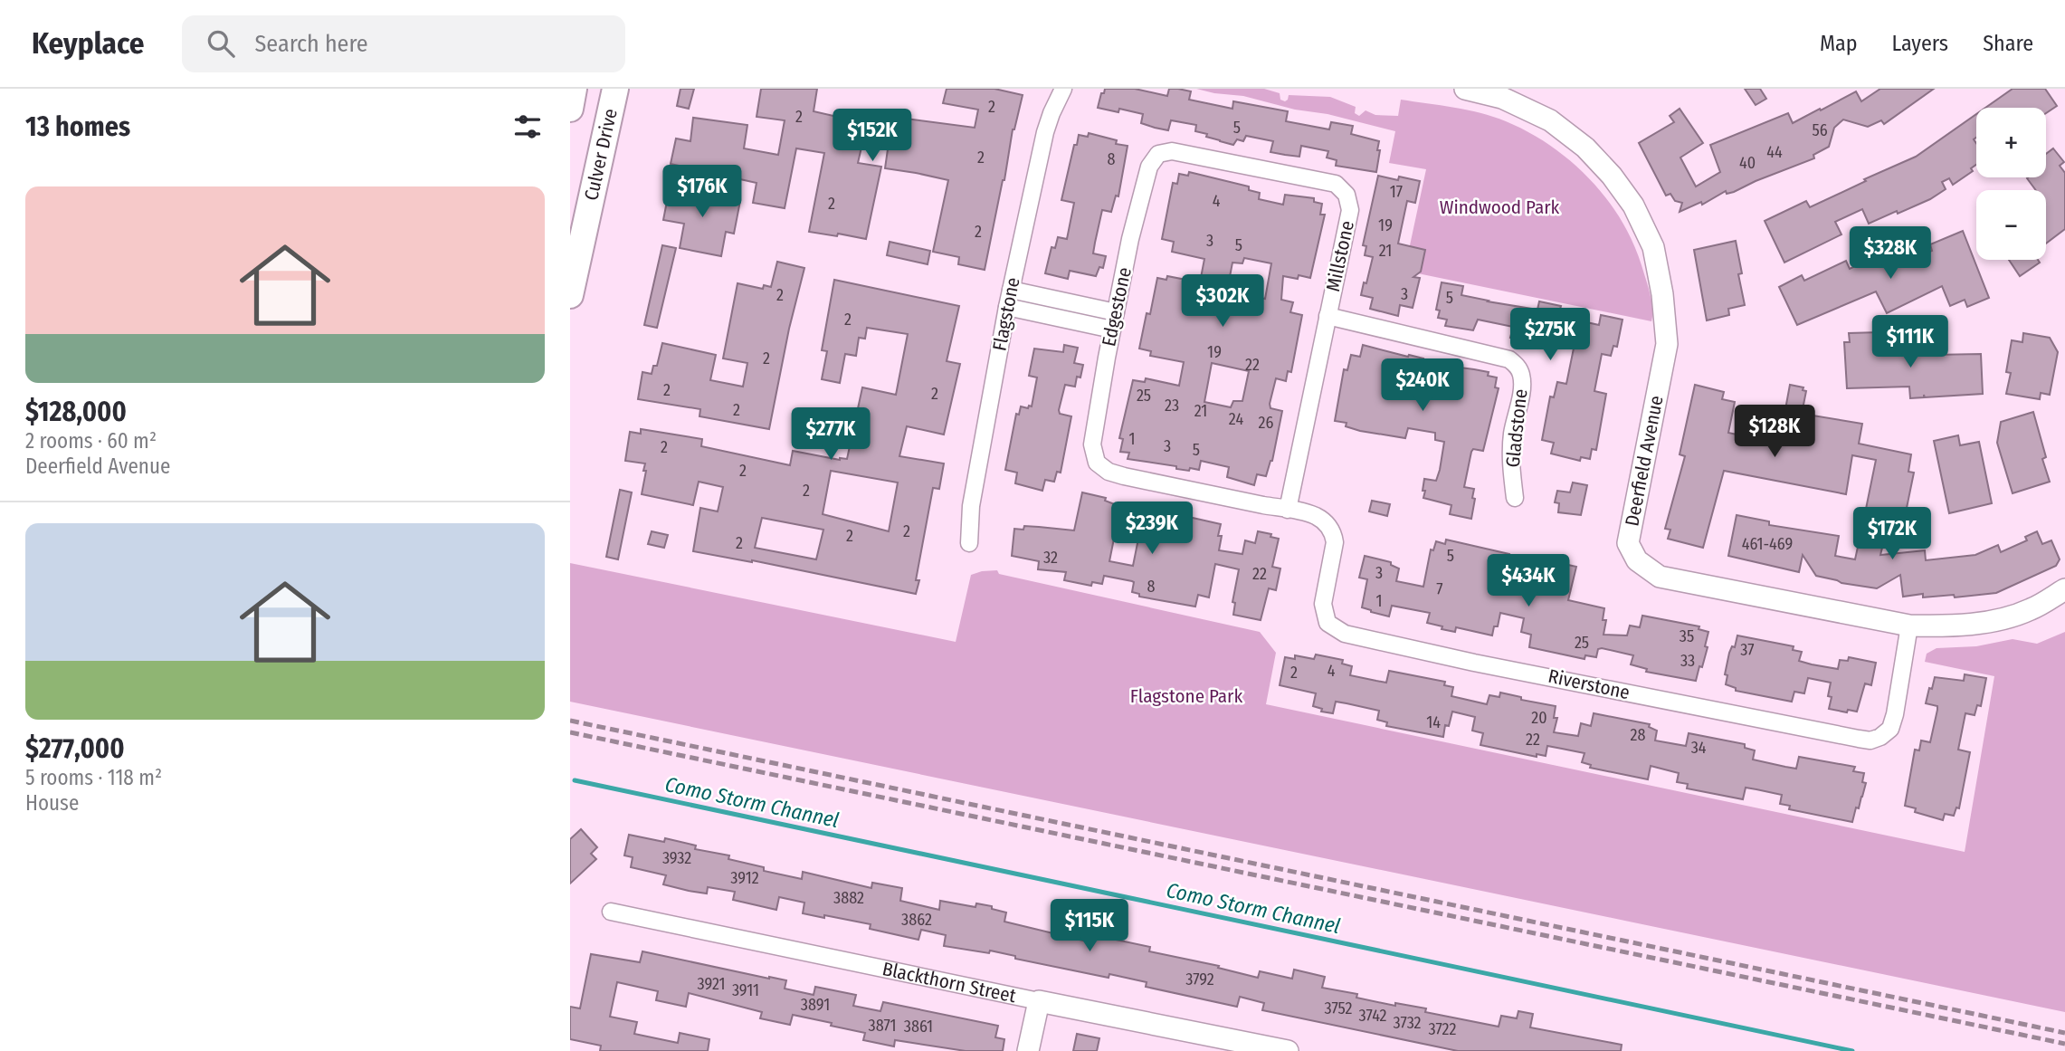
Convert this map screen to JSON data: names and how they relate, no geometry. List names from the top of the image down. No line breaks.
{"streets":{"main road":["Culver Drive"],"street":["Millstone","Edgestone","Flagstone","Gladstone","Deerfield Avenue","Riverstone","Blackthorn Street"]},"crossings":[["Millstone","Edgestone"],["Millstone","Gladstone"],["Millstone","Riverstone"],["Edgestone","Riverstone"],["Deerfield Avenue","Riverstone"]],"water":["Como Storm Channel"],"parks":["Windwood Park","Flagstone Park"],"house_numbers":["2","2","5","56","44","2","8","40","17","4","2","19","2","3","5","21","3","2","5","2","19","2","22","2","2","25","23","2","21","24","26","1","3","2","5","2","2","2","2","2","461-469","5","32","3","22","8","7","1","35","25","37","33","4","2","20","14","28","22","34","3932","3912","3882","3862","3792","3921","3911","3891","3752","3742","3732","3871","3861","3722"],"page":{"header":"Keyplace","search":"Search here","nav":["Map","Layers","Share"],"heading":"13 homes","map_buttons":["+","−"],"price":["$152K","$176K","$328K","$302K","$275K","$111K","$240K","$128K","$277K","$239K","$172K","$434K","$115K"],"list":[{"name":"$128,000","note":"2 rooms · 60 m² · Deerfield Avenue"},{"name":"$277,000","note":"5 rooms · 118 m² · House"}]}}
